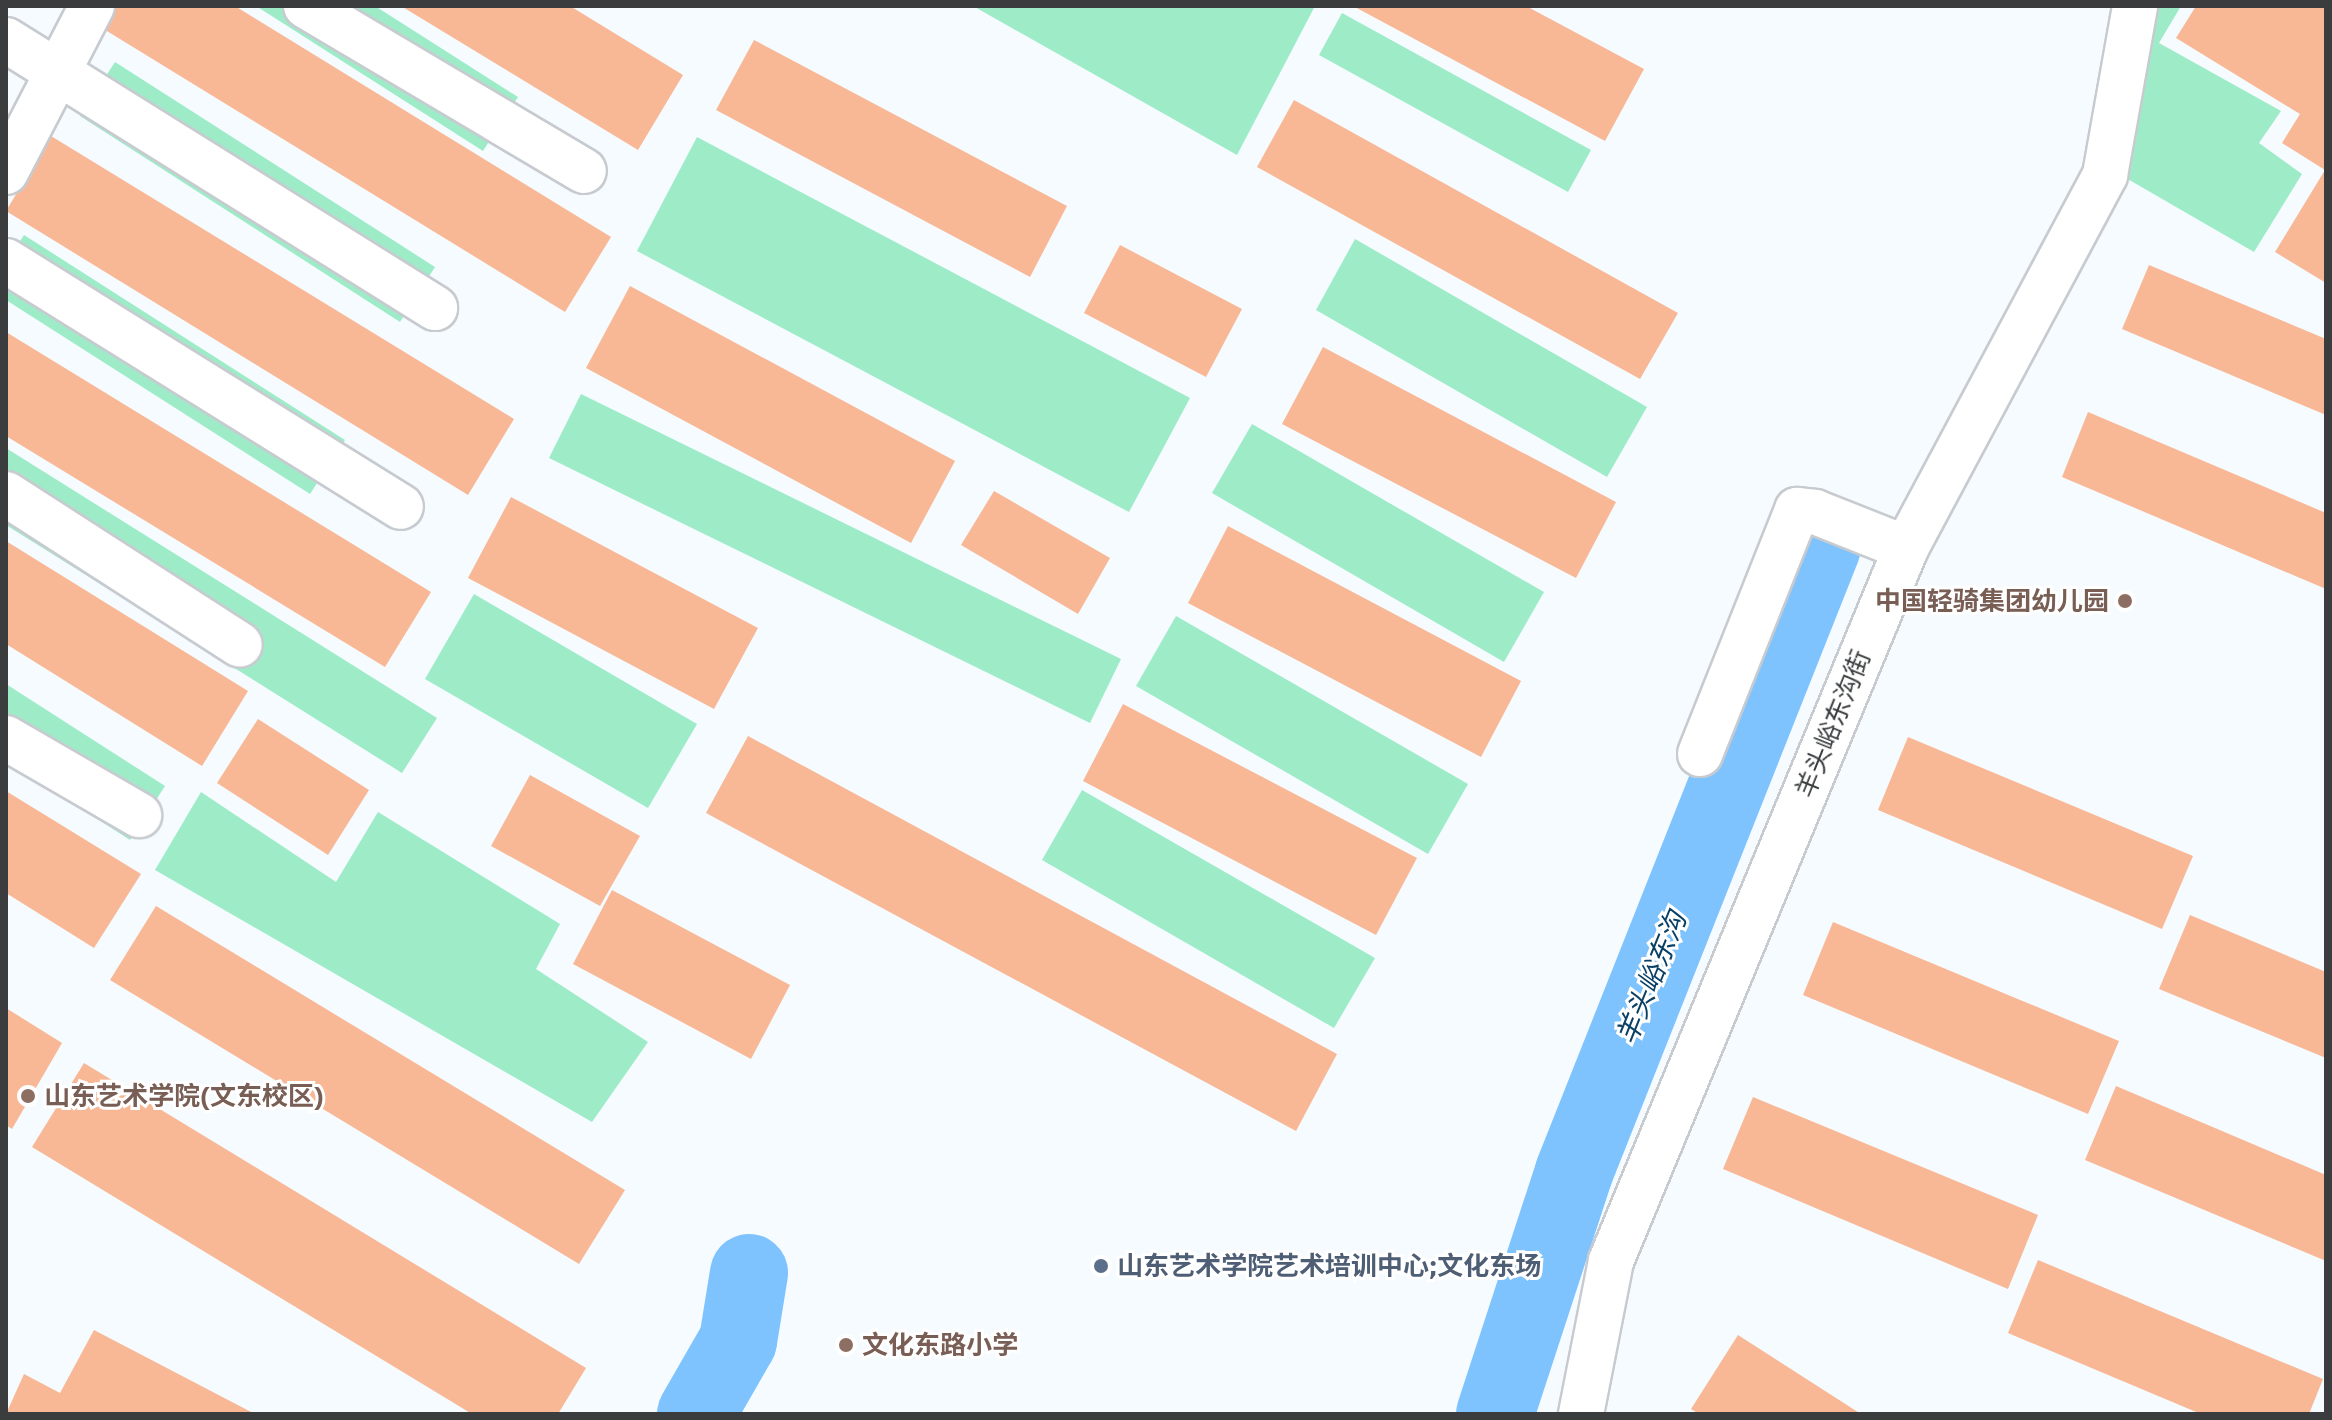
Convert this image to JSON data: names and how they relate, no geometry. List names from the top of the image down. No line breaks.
{"streets":{"street":["羊头峪东沟街"]},"water":["羊头峪东沟"],"places":["中国轻骑集团幼儿园","山东艺术学院(文东校区)","山东艺术学院艺术培训中心;文化东场","文化东路小学"]}
